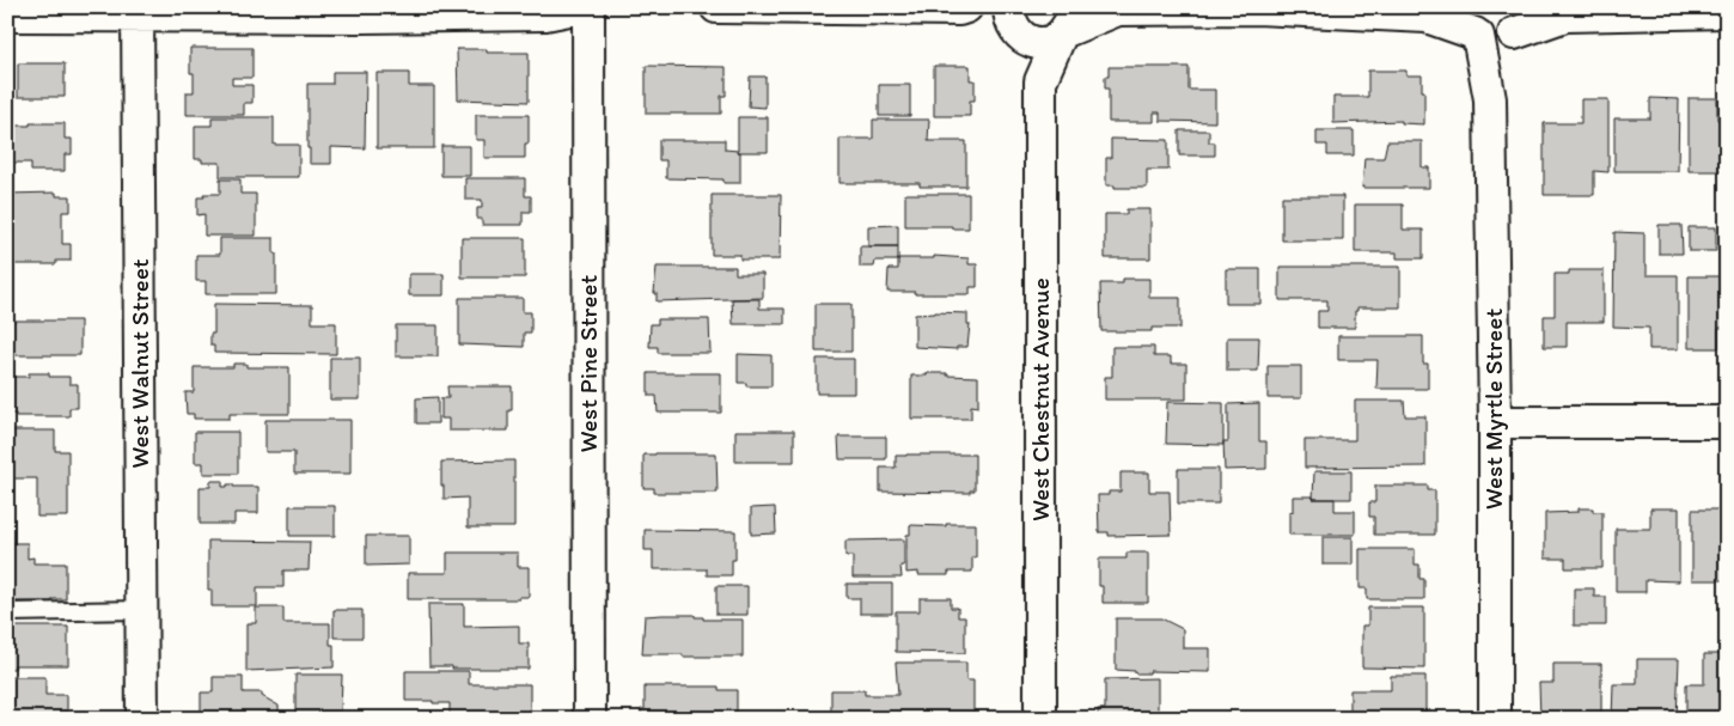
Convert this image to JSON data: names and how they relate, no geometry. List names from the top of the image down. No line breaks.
{"streets":{"street":["West Walnut Street","West Pine Street","West Chestnut Avenue","West Myrtle Street"]}}
